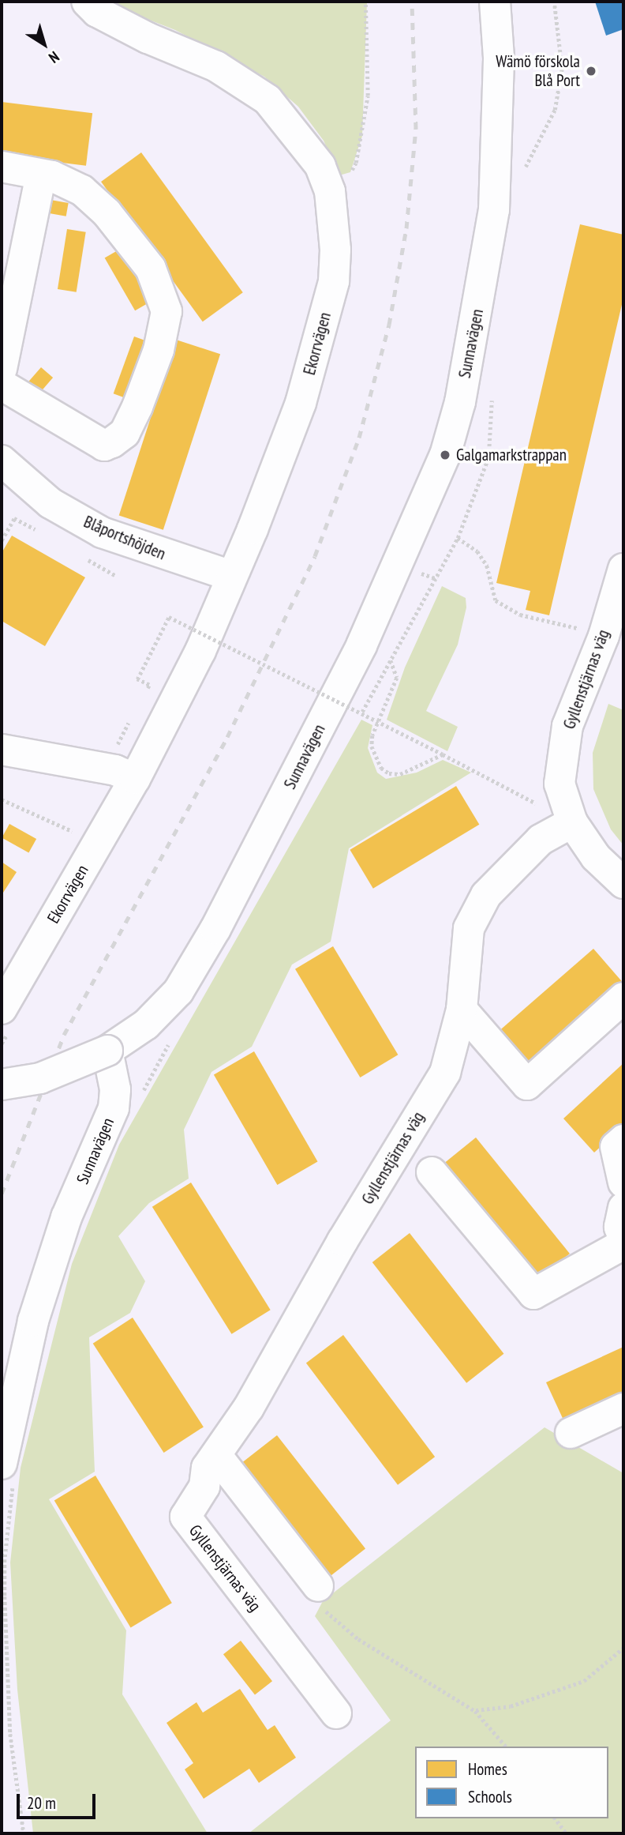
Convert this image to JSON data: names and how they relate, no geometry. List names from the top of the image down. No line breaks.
{"streets":{"street":["Ekorrvägen","Sunnavägen","Blåportshöjden","Gyllenstjärnas väg"]},"crossings":[["Ekorrvägen","Blåportshöjden"]],"places":["Wämö förskola Blå Port","Galgamarkstrappan"],"legend":["Homes","Schools"],"scale_bar":"20 m","north":"bottom right"}
